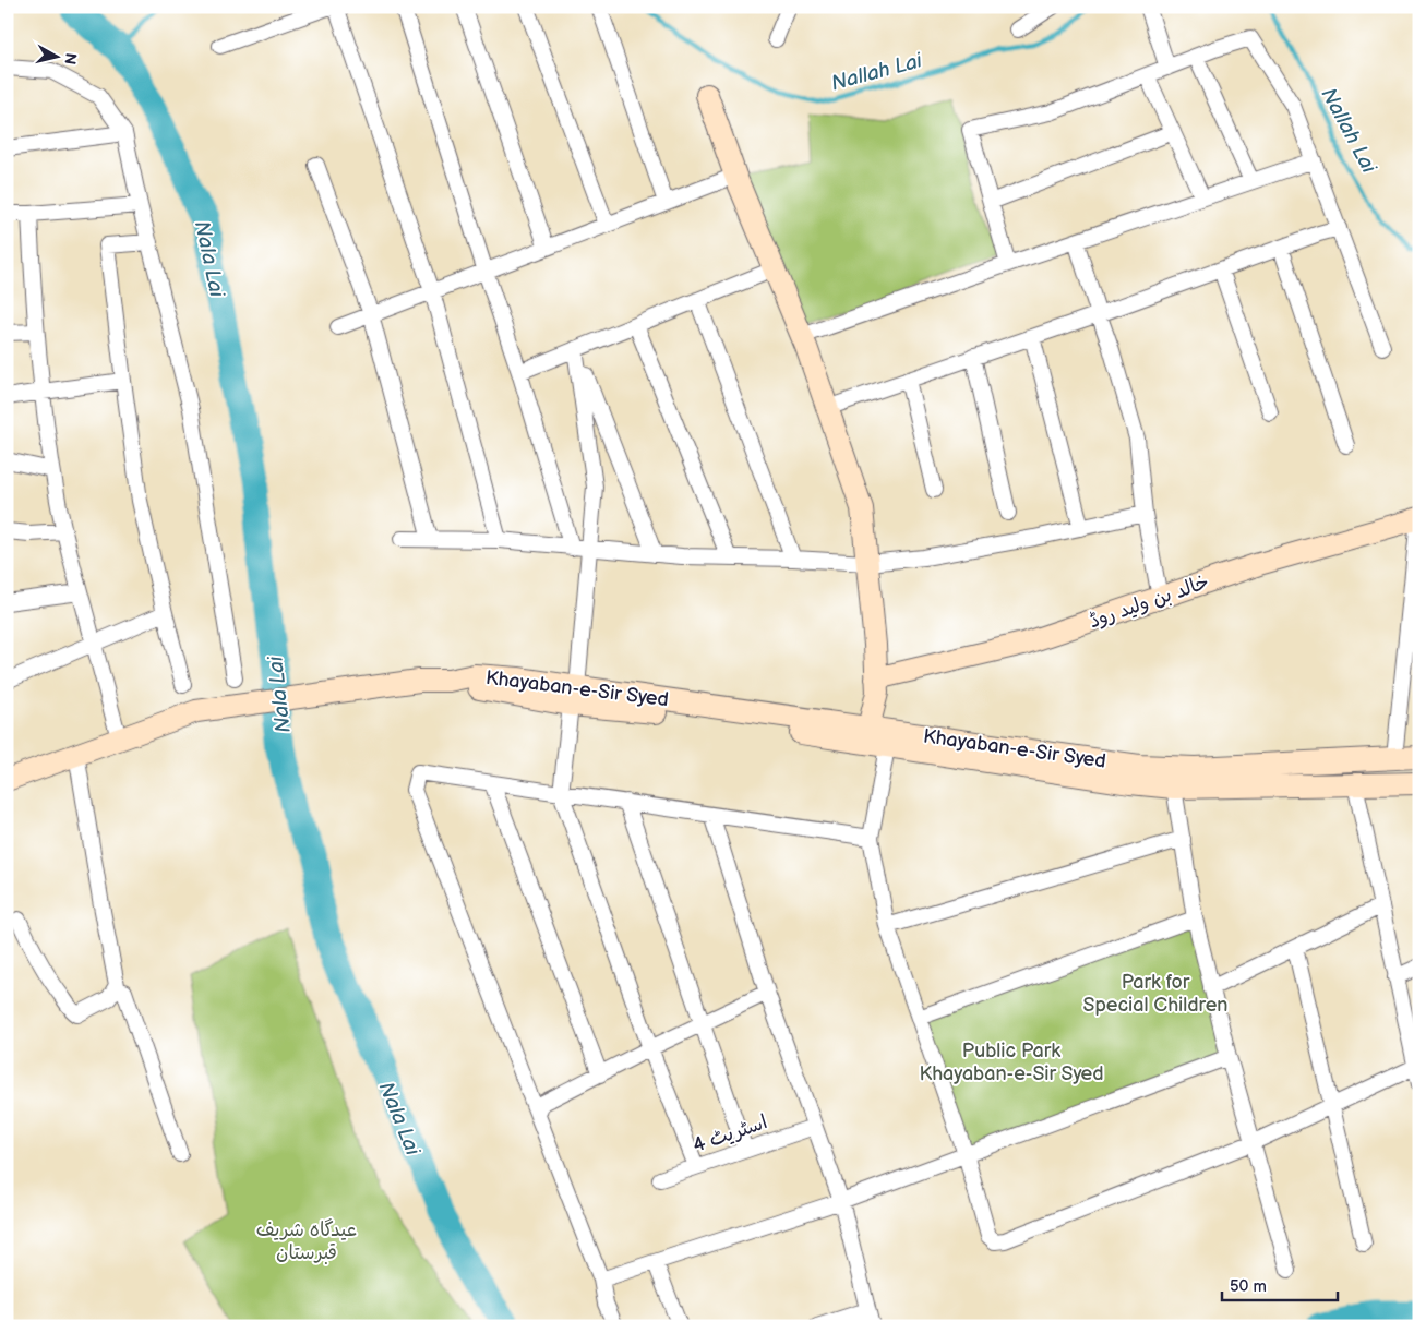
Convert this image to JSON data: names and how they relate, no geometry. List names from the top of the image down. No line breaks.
{"streets":{"main road":["خالد بن ولید روڈ","Khayaban-e-Sir Syed"],"street":["اسٹریٹ 4"]},"water":["Nallah Lai","Nala Lai"],"parks":["Park for Special Children","Public Park Khayaban-e-Sir Syed","عیدگاہ شریف قبرستان"],"scale_bar":"50 m","north":"right"}
